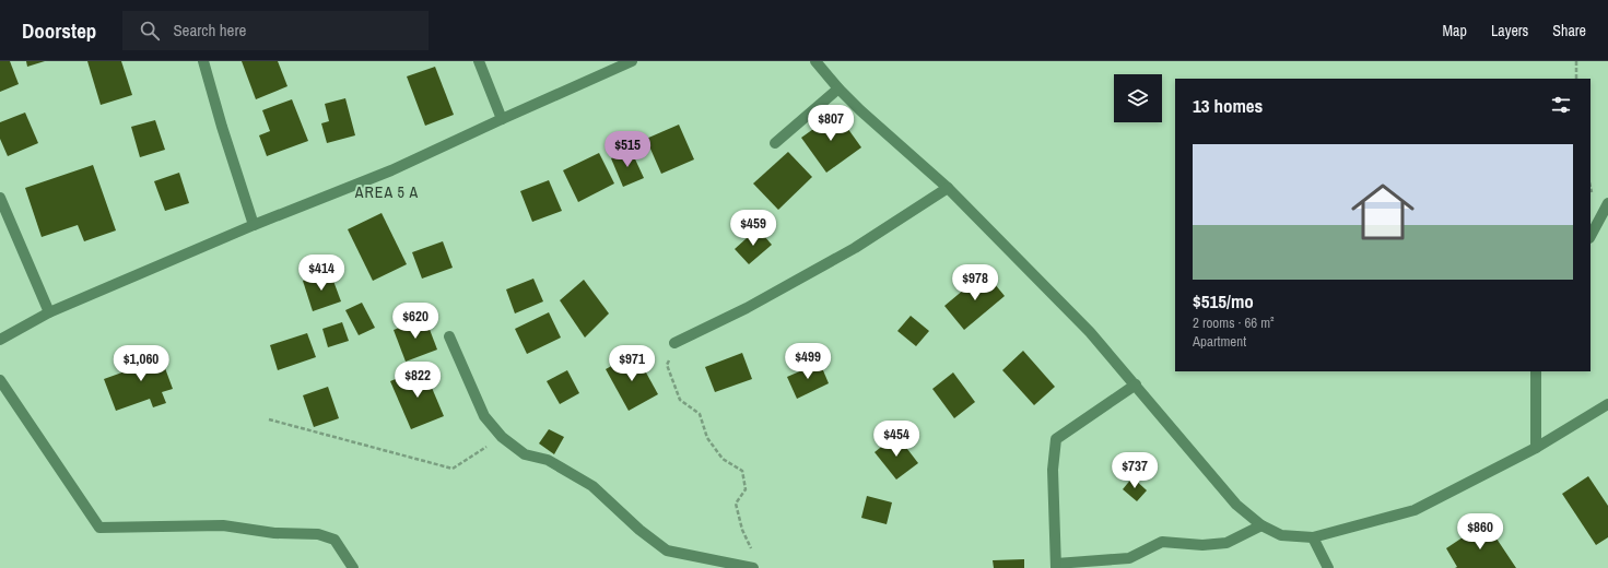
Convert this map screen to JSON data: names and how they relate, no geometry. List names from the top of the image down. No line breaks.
{"districts":["AREA 5 A"],"page":{"header":"Doorstep","search":"Search here","nav":["Map","Layers","Share"],"heading":"13 homes","price":["$807","$515","$459","$414","$978","$620","$499","$1,060","$971","$822","$454","$737","$860"],"list":[{"name":"$515/mo","note":"2 rooms · 66 m² · Apartment"}]}}
